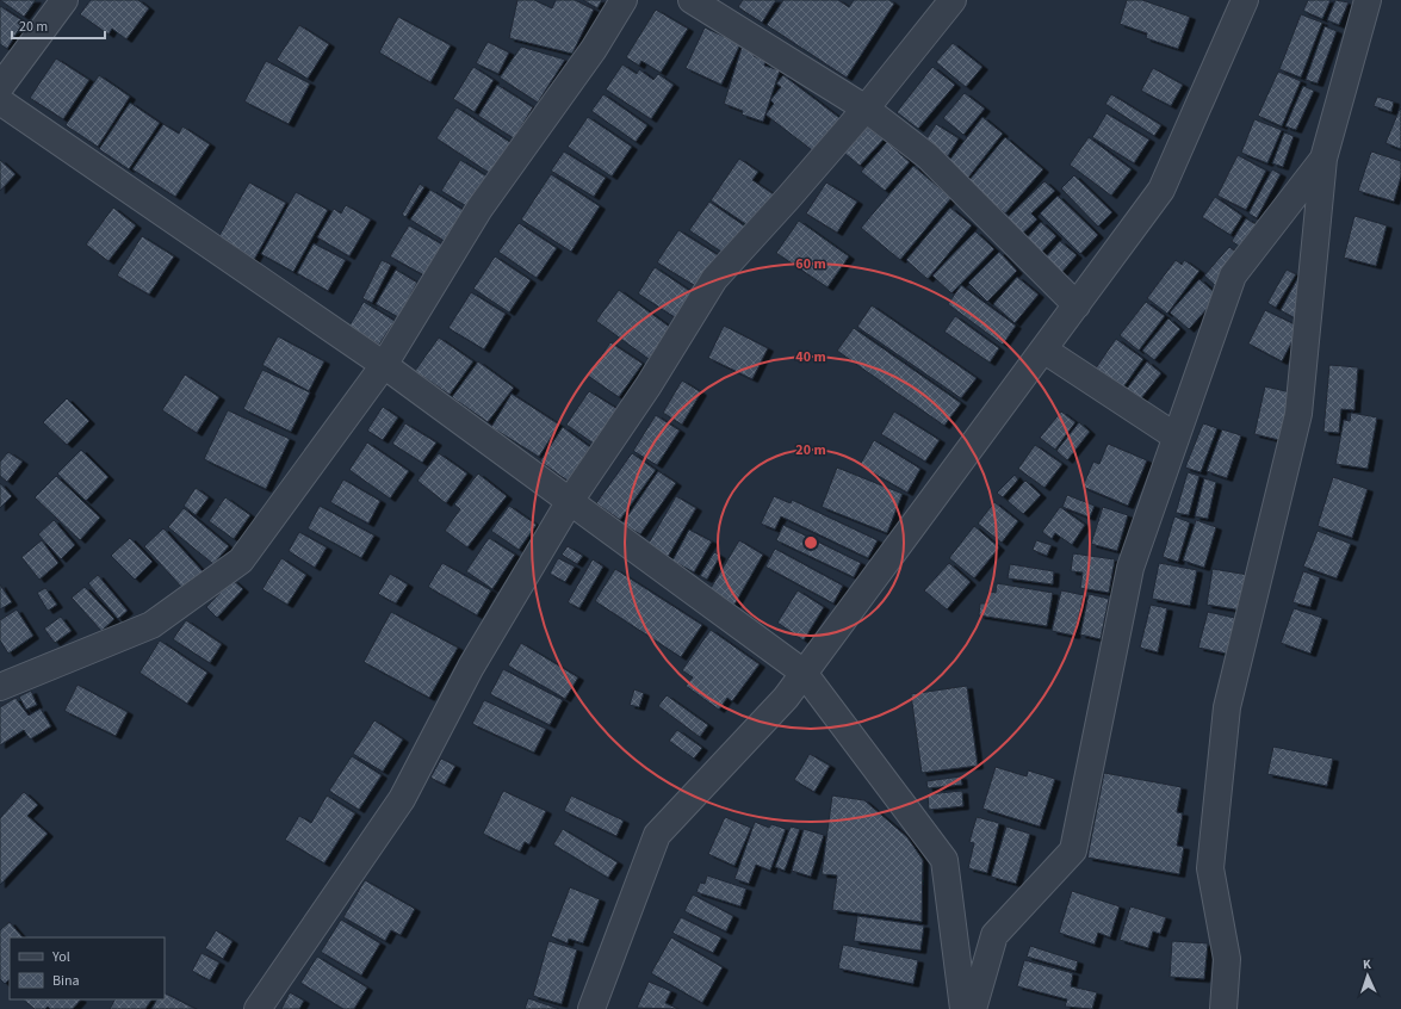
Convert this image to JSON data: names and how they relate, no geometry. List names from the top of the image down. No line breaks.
{"legend":["Yol","Bina"],"scale_bar":"20 m","north":"top","rings":["60 m","40 m","20 m"]}
